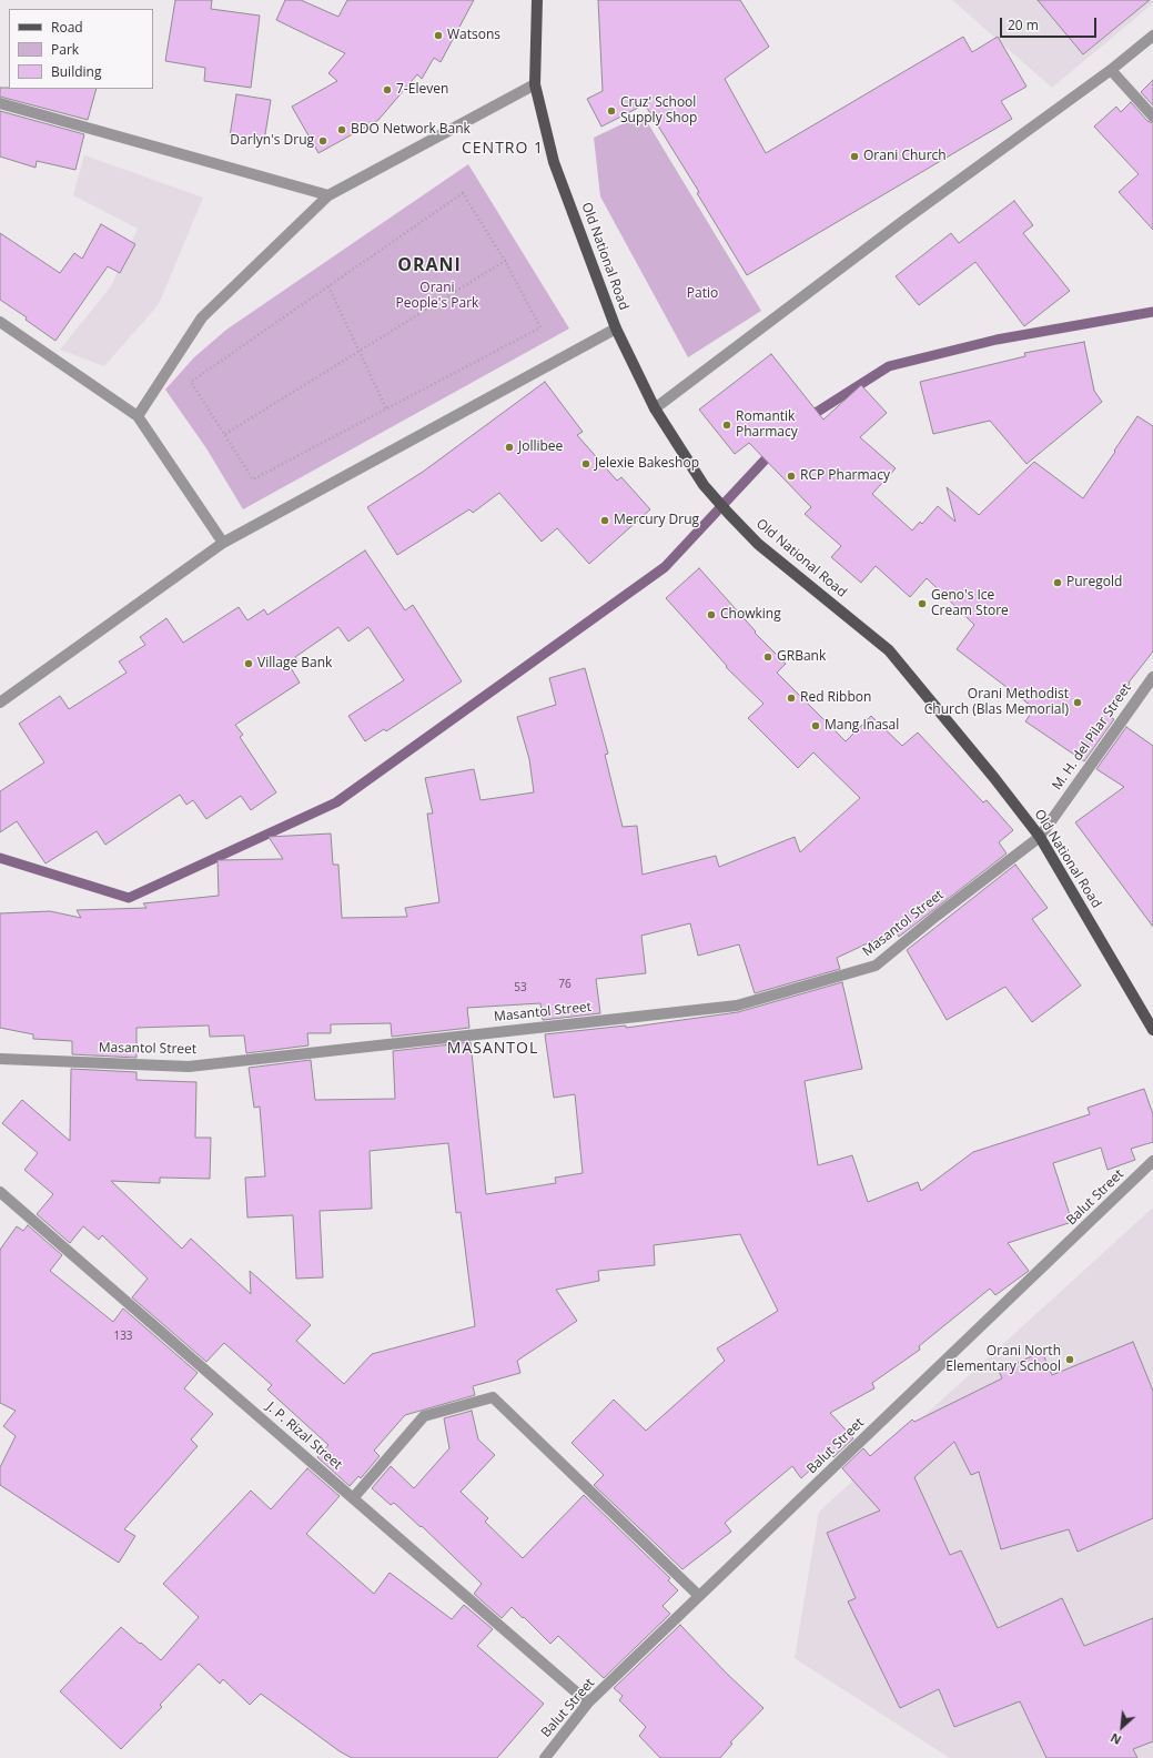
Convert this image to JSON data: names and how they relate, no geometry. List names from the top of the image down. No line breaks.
{"streets":{"main road":["Old National Road"],"street":["M. H. del Pilar Street","Masantol Street","Balut Street","J. P. Rizal Street"]},"crossings":[["Old National Road","M. H. del Pilar Street"],["Old National Road","Masantol Street"],["M. H. del Pilar Street","Masantol Street"],["Balut Street","J. P. Rizal Street"]],"districts":["CENTRO 1","ORANI","MASANTOL"],"parks":["Orani People's Park","Patio"],"places":["Watsons","7-Eleven","Cruz' School Supply Shop","BDO Network Bank","Darlyn's Drug","Orani Church","Romantik Pharmacy","Jollibee","Jelexie Bakeshop","RCP Pharmacy","Mercury Drug","Puregold","Geno's Ice Cream Store","Chowking","GRBank","Village Bank","Red Ribbon","Orani Methodist Church (Blas Memorial)","Mang Inasal","Orani North Elementary School"],"house_numbers":["76","53","133"],"legend":["Road","Park","Building"],"scale_bar":"20 m","north":"bottom left"}
